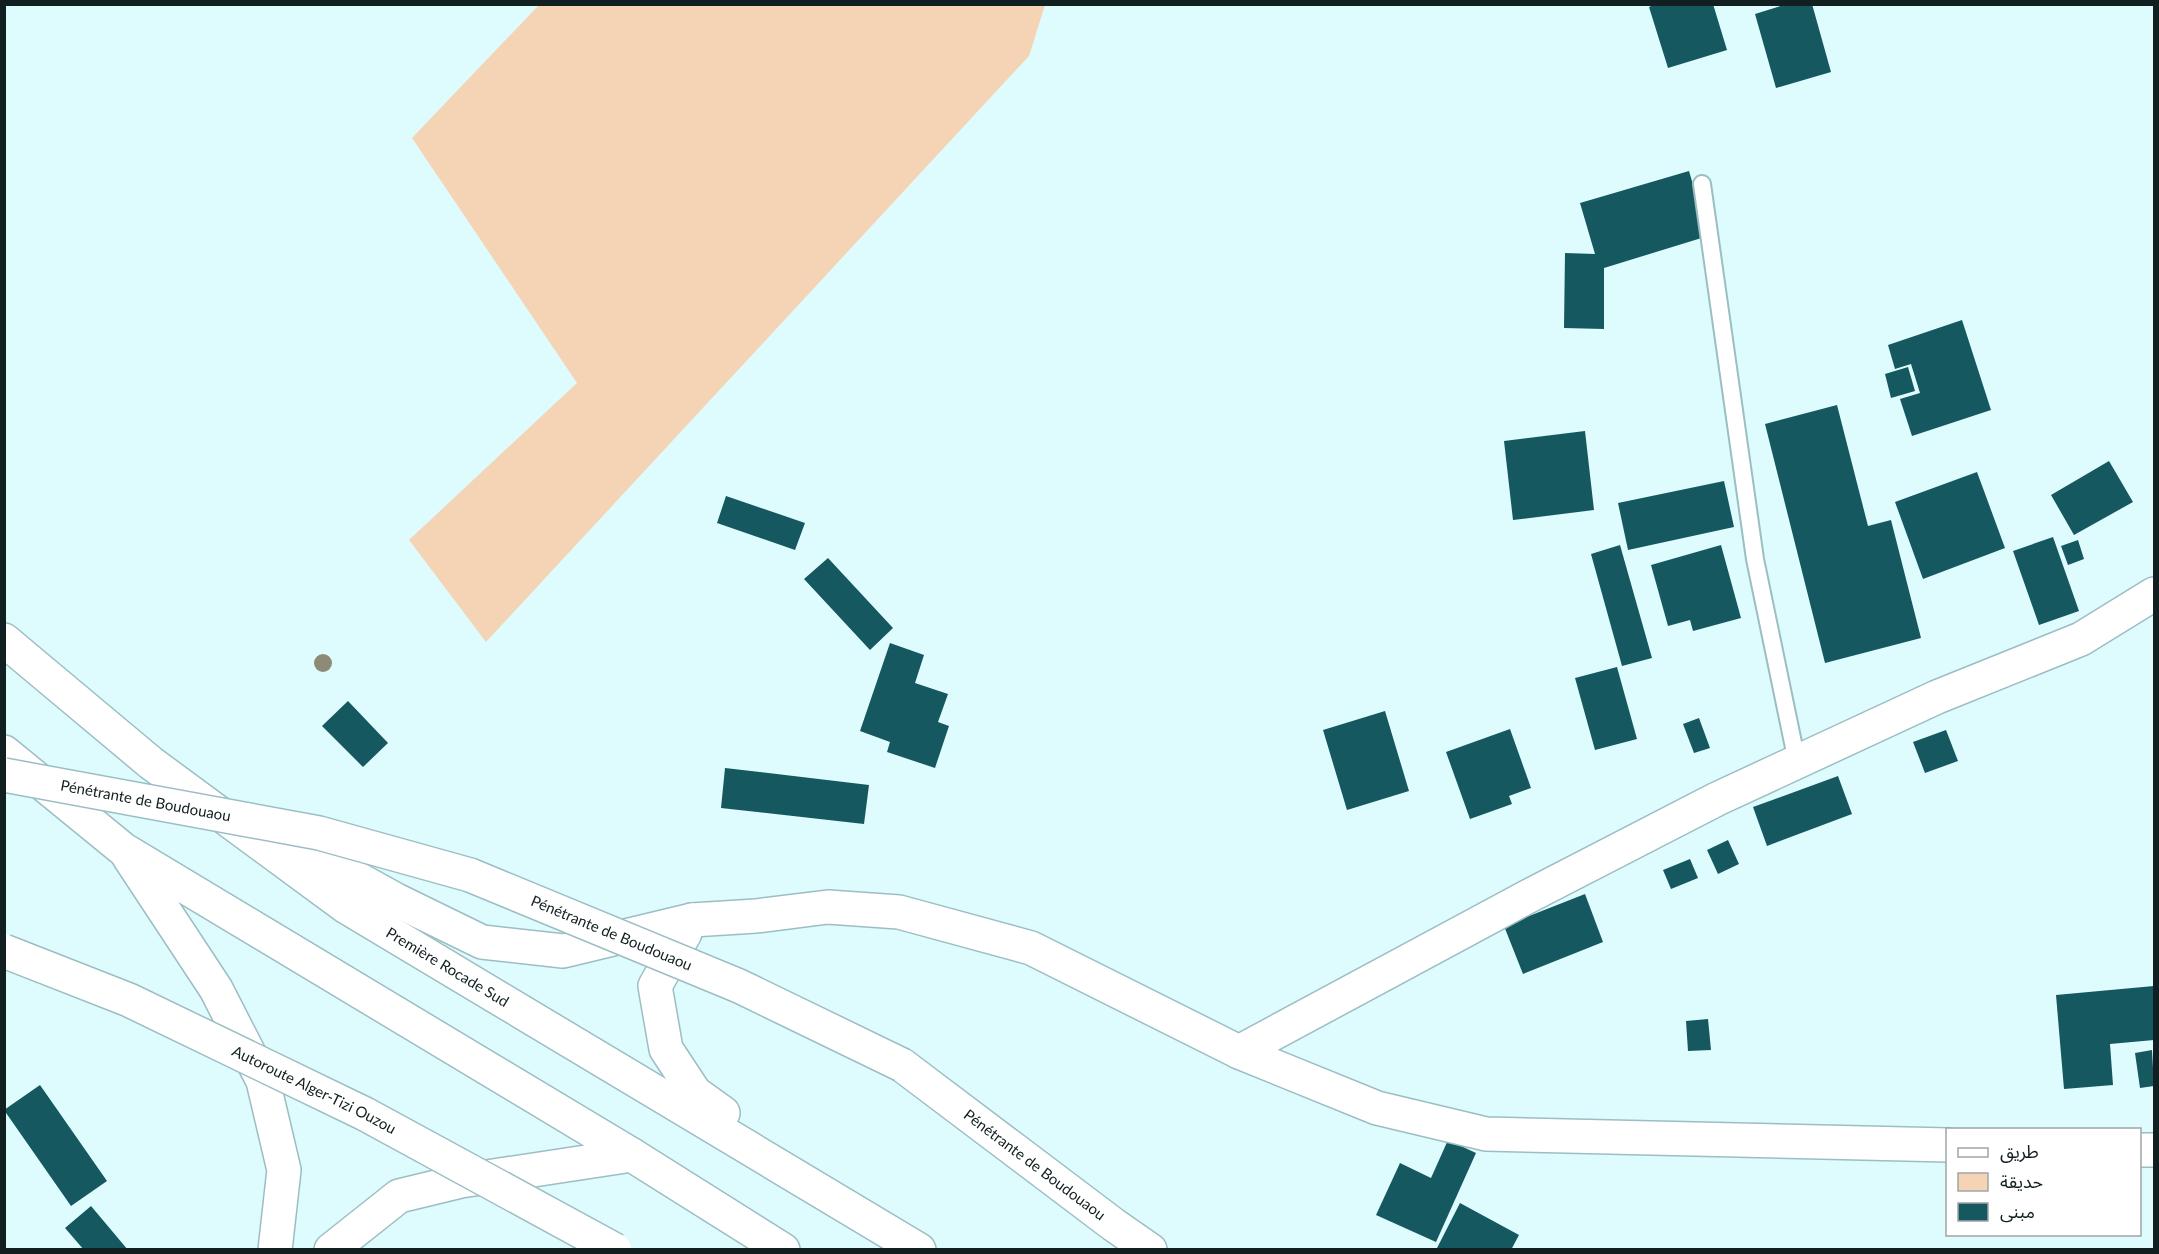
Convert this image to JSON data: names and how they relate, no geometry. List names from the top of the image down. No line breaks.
{"streets":{"main road":["Pénétrante de Boudouaou","Première Rocade Sud","Autoroute Alger-Tizi Ouzou"]},"legend":["طريق","حديقة","مبنى"]}
